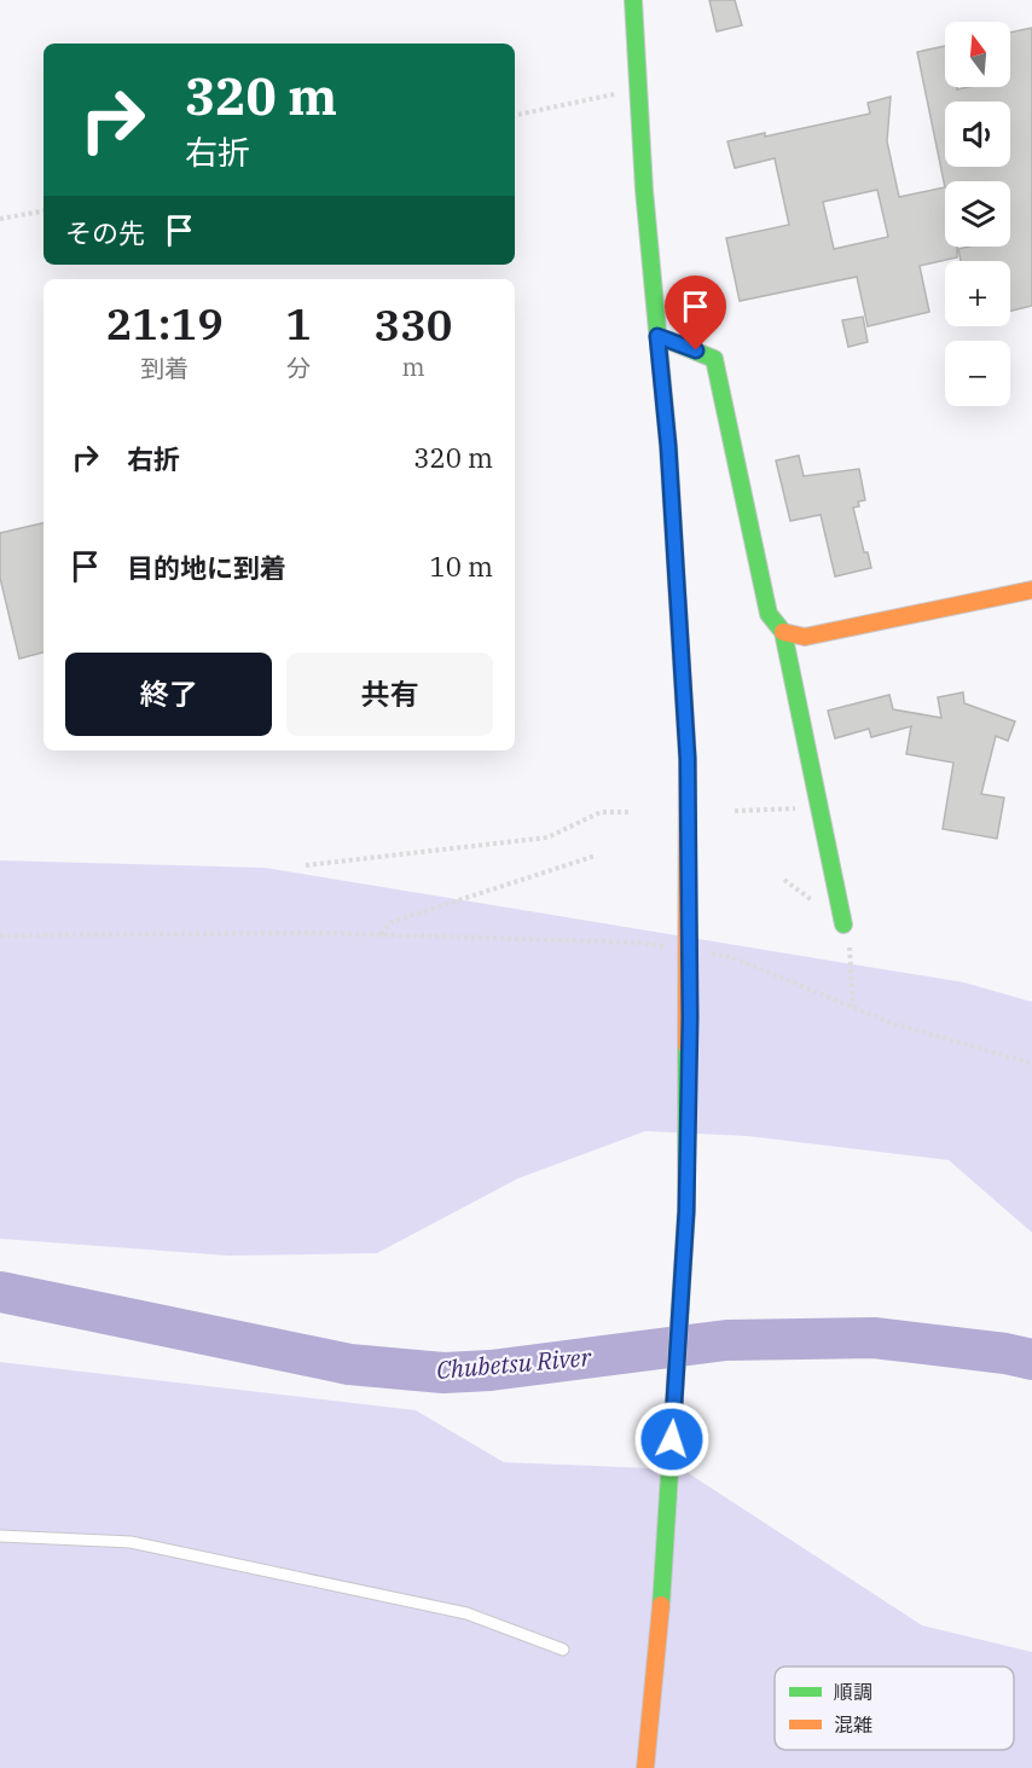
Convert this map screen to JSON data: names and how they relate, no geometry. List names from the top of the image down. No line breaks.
{"water":["Chubetsu River"],"legend":["順調","混雑"],"north":"top","page":{"map_buttons":["+","−"],"turn":["320 m","右折"],"then":"その先","eta":["21:19","到着","1","分","330","m"],"list":[{"name":"右折","value":"320 m"},{"name":"目的地に到着","value":"10 m"}],"buttons":["終了","共有"]}}
